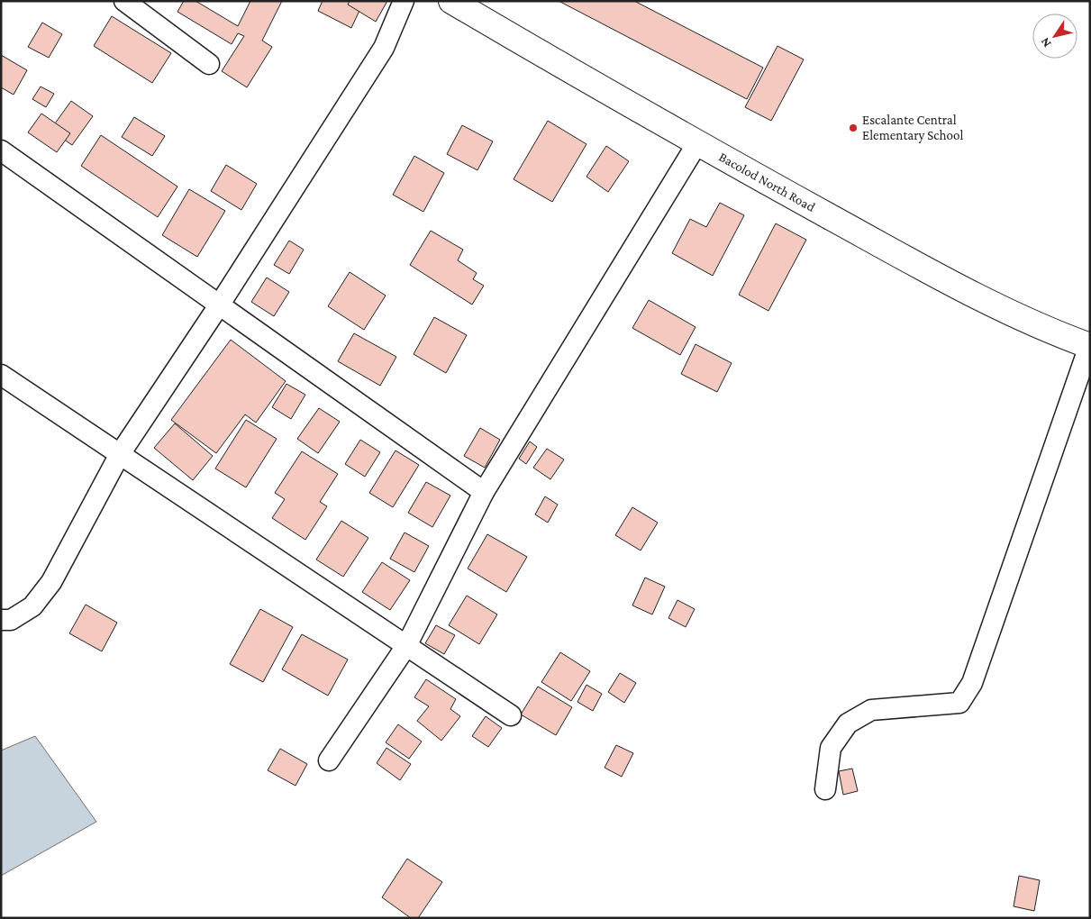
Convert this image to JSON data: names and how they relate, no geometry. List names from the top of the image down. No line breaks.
{"streets":{"highway":["Bacolod North Road"]},"places":["Escalante Central Elementary School"],"north":"bottom left"}
